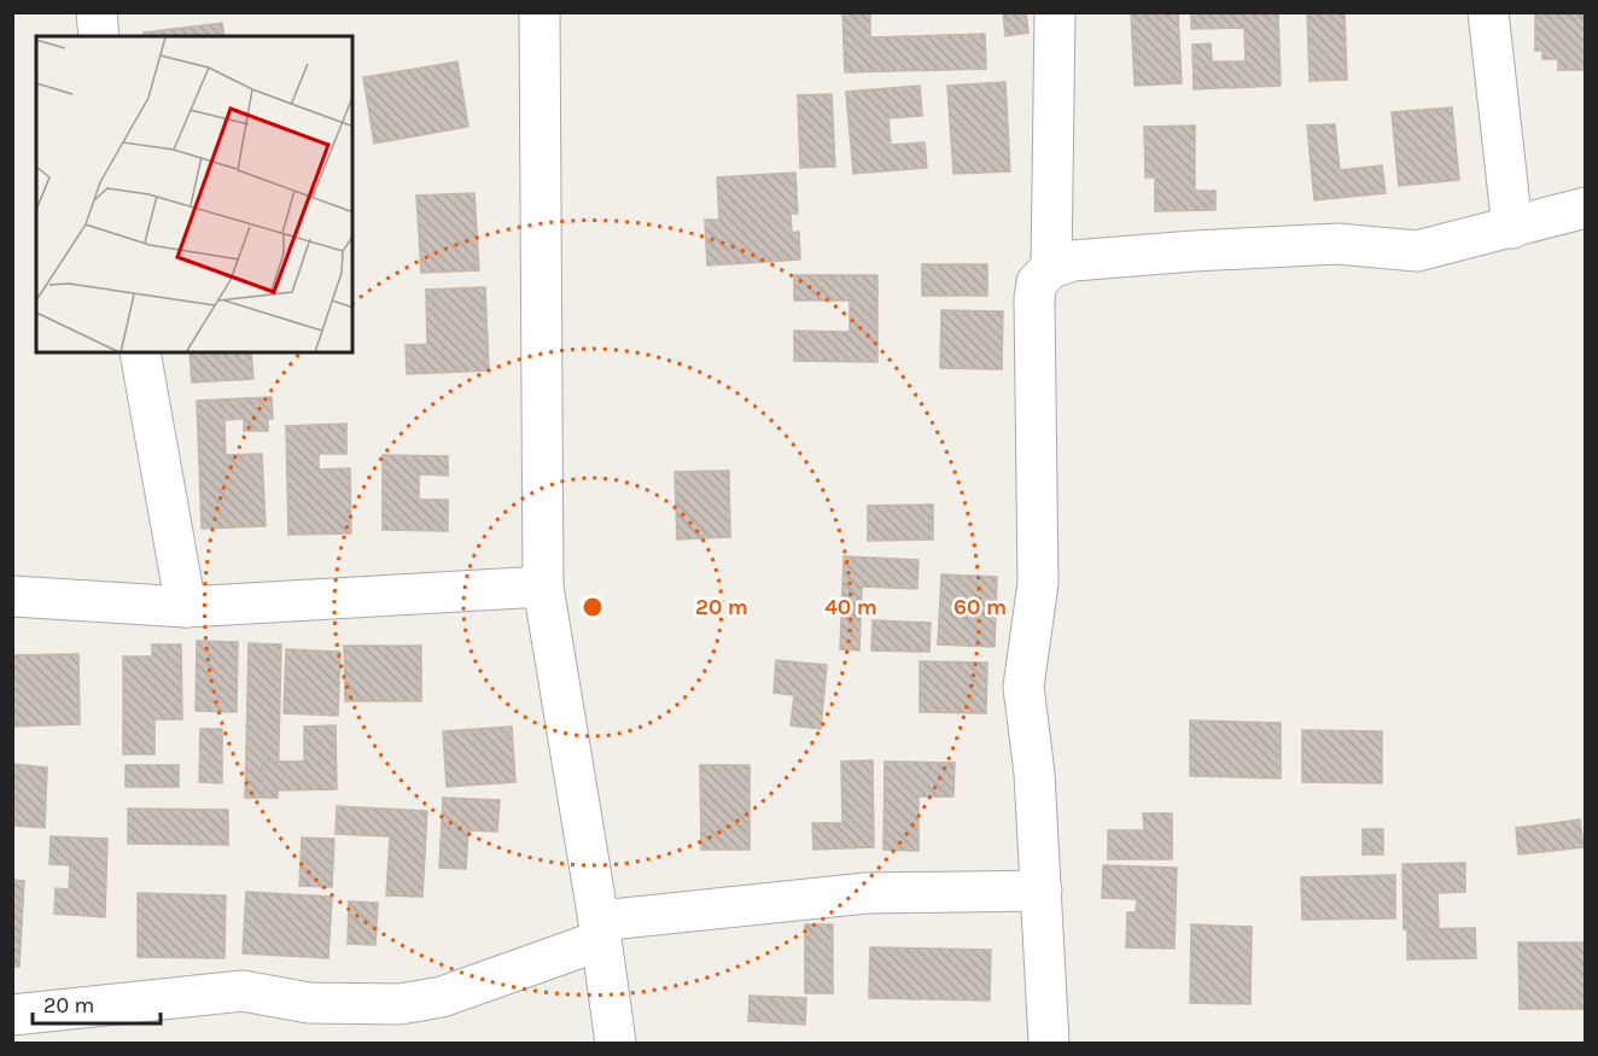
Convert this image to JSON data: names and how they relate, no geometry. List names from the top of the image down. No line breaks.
{"scale_bar":"20 m","rings":["20 m","40 m","60 m"]}
